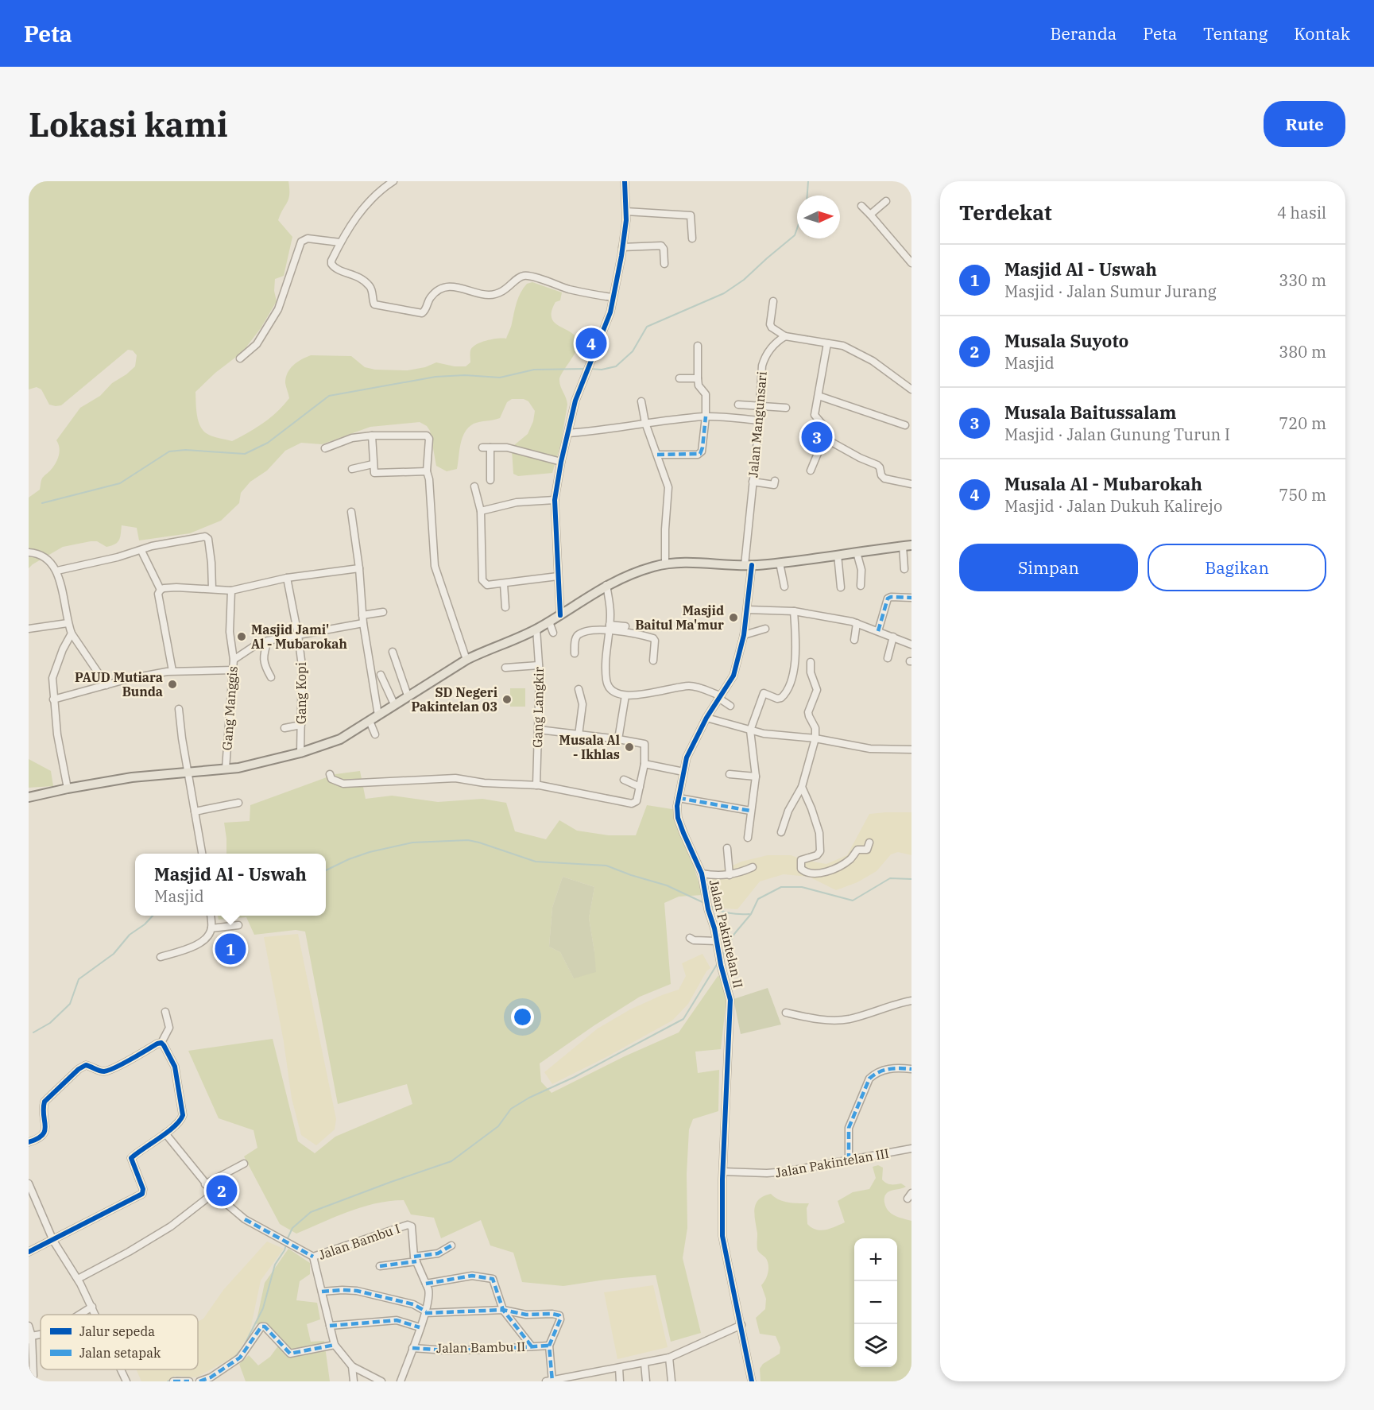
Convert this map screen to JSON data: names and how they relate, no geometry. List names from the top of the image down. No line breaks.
{"streets":{"street":["Jalan Mangunsari","Gang Kopi","Gang Langkir","Gang Manggis","Jalan Pakintelan II","Jalan Pakintelan III","Jalan Bambu I","Jalan Bambu II"]},"crossings":[["Jalan Mangunsari","Jalan Pakintelan II"],["Jalan Pakintelan II","Jalan Pakintelan III"]],"places":["Masjid Baitul Ma'mur","Masjid Jami' Al - Mubarokah","PAUD Mutiara Bunda","SD Negeri Pakintelan 03","Musala Al - Ikhlas"],"legend":["Jalur sepeda","Jalan setapak"],"north":"right","page":{"header":"Peta","nav":["Beranda","Peta","Tentang","Kontak"],"buttons":["Rute",["Simpan","Bagikan"]],"title":"Lokasi kami","heading":["Terdekat","4 hasil"],"list":[{"mark":"1","name":"Masjid Al - Uswah","note":"Masjid · Jalan Sumur Jurang","value":"330 m"},{"mark":"2","name":"Musala Suyoto","note":"Masjid","value":"380 m"},{"mark":"3","name":"Musala Baitussalam","note":"Masjid · Jalan Gunung Turun I","value":"720 m"},{"mark":"4","name":"Musala Al - Mubarokah","note":"Masjid · Jalan Dukuh Kalirejo","value":"750 m"}],"pins":["4","3","1","2"],"popup":["Masjid Al - Uswah","Masjid"],"map_buttons":["+","−"]}}
